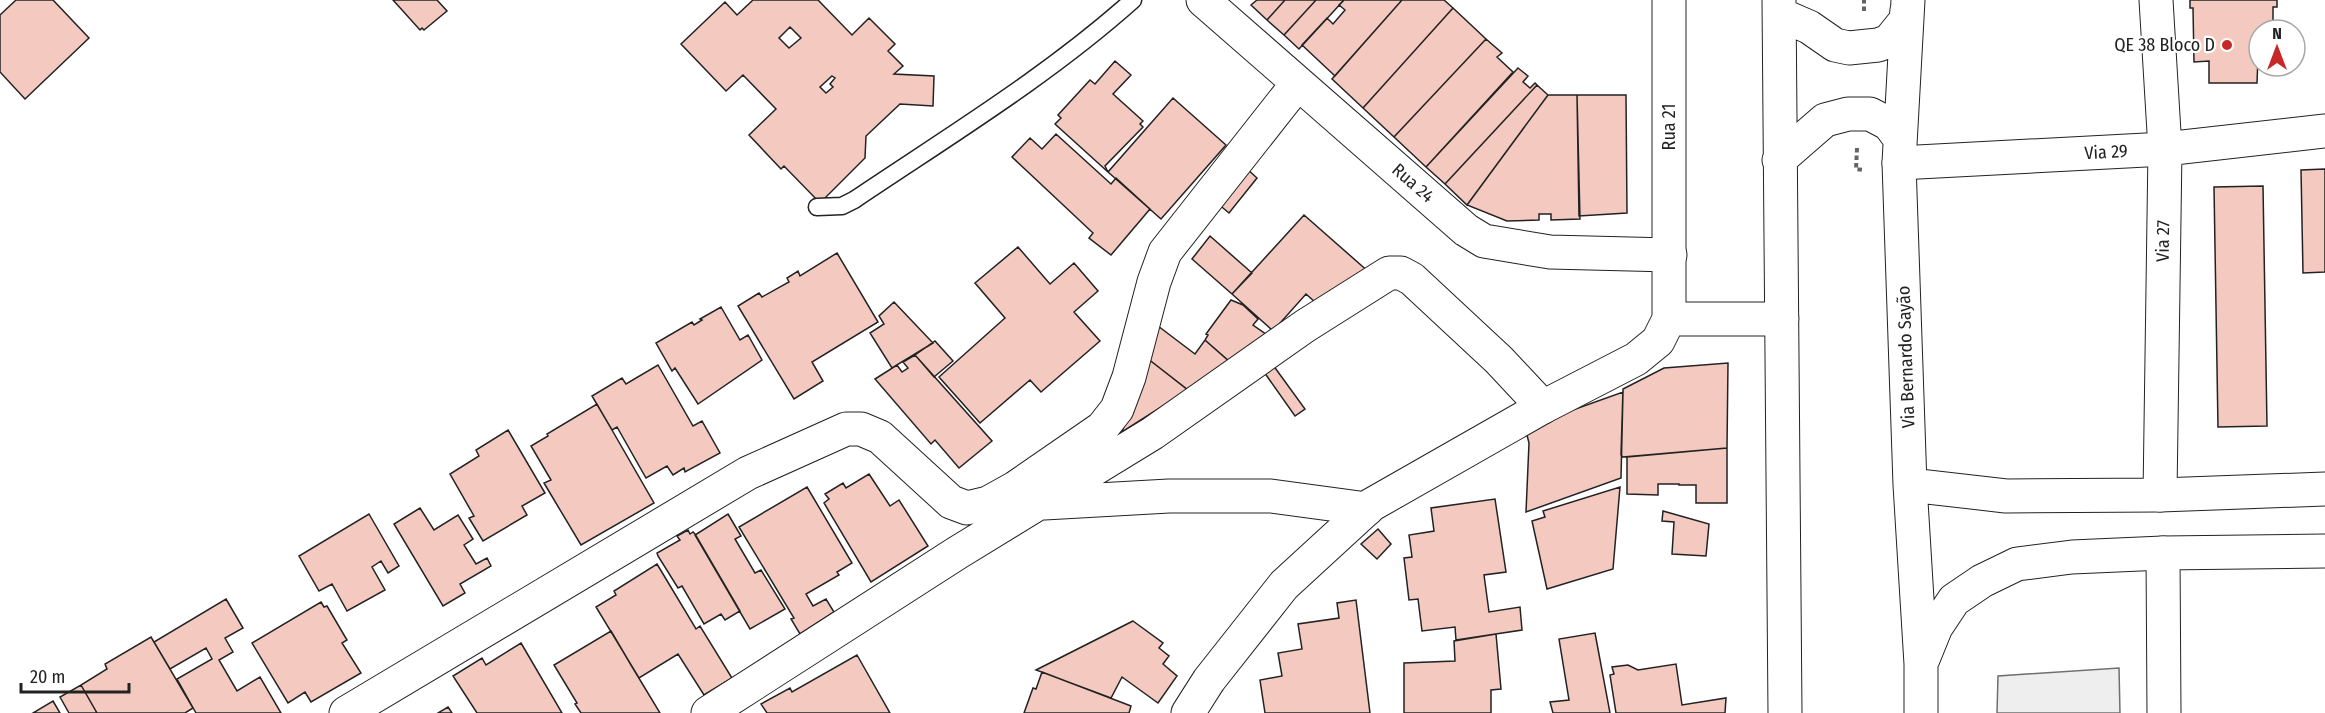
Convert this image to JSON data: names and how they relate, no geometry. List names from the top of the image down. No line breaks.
{"streets":{"street":["Rua 21","Via 29","Rua 24","Via 27","Via Bernardo Sayão"]},"crossings":[["Rua 21","Rua 24"],["Via 29","Via 27"],["Via 29","Via Bernardo Sayão"]],"places":["QE 38 Bloco D"],"scale_bar":"20 m","north":"top"}
